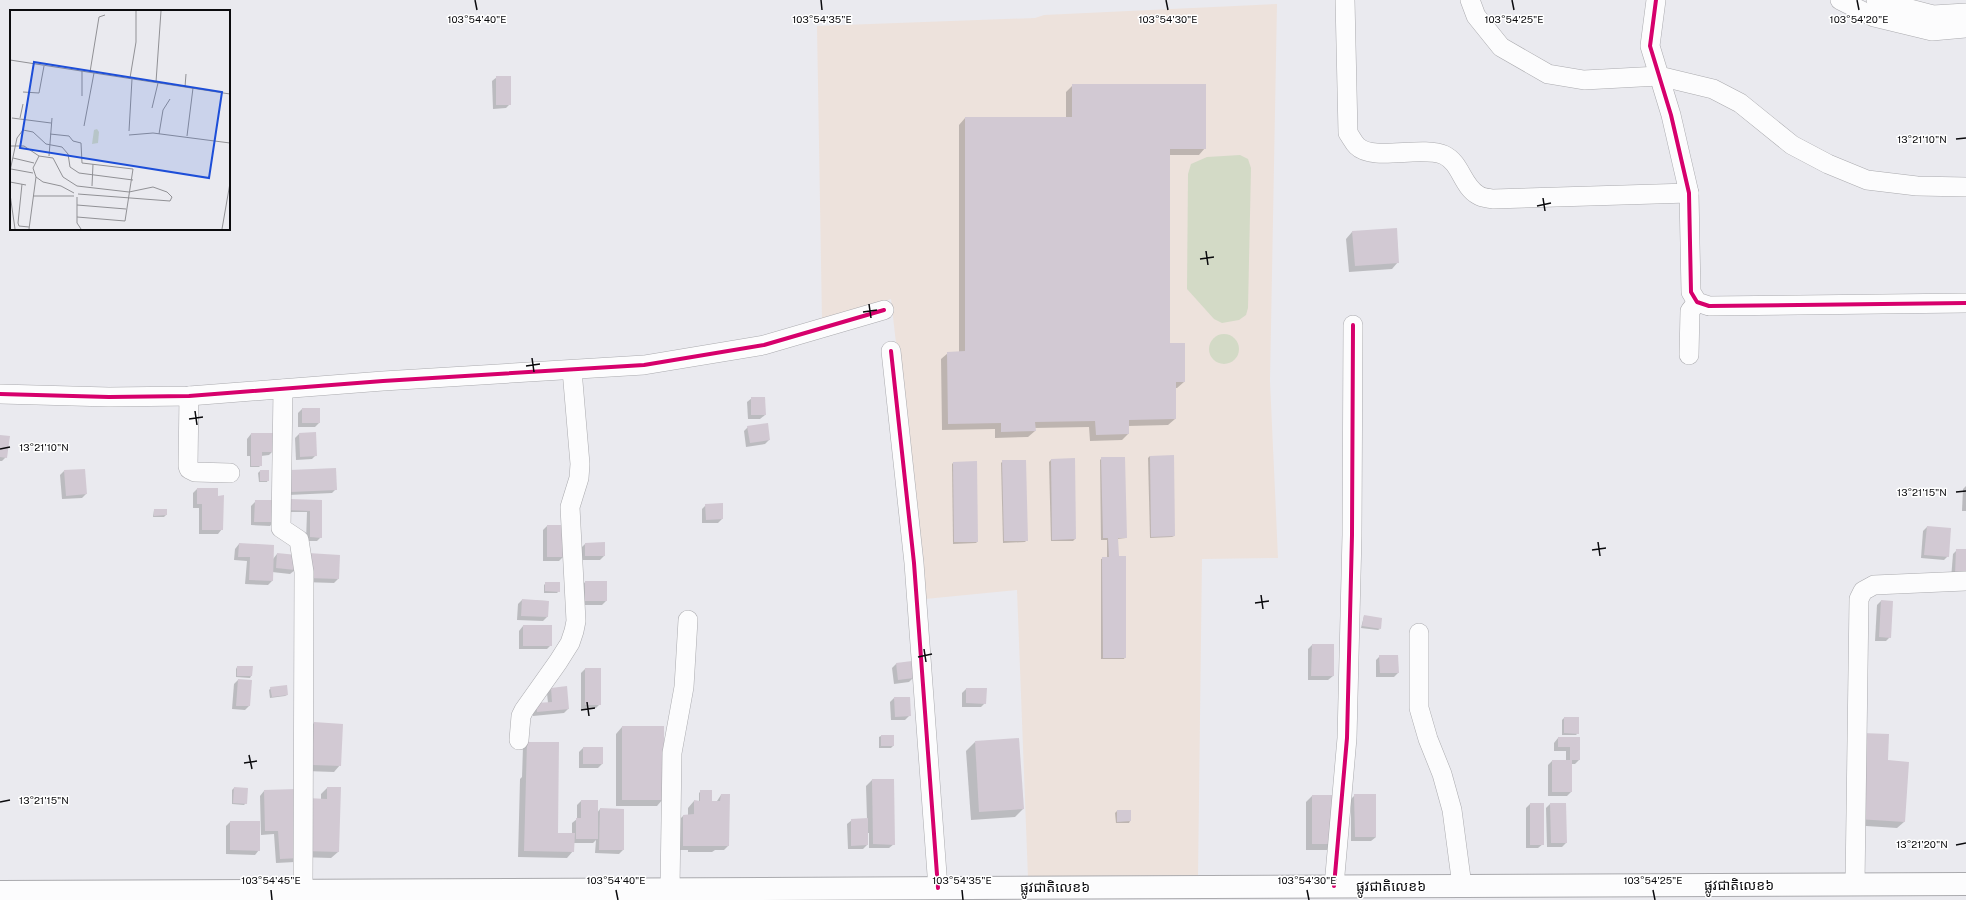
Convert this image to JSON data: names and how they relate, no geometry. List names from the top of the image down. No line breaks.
{"streets":{"highway":["ផ្លូវជាតិលេខ៦"]},"coordinates":["103°54'40\"E","103°54'35\"E","103°54'30\"E","103°54'25\"E","103°54'20\"E","13°21'10\"N","13°21'15\"N","13°21'20\"N","103°54'45\"E"]}
